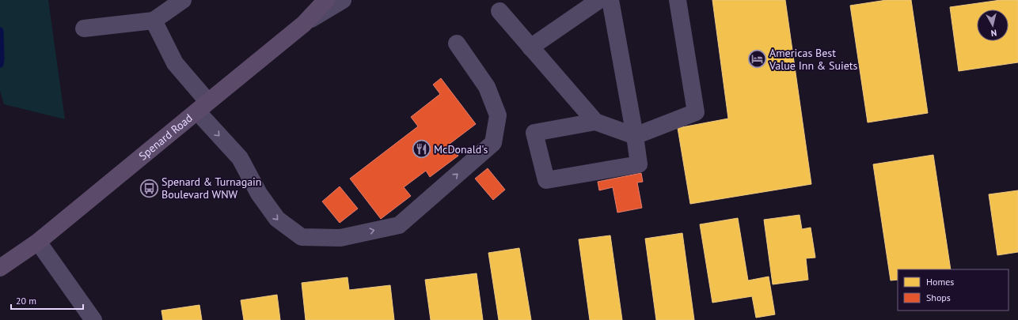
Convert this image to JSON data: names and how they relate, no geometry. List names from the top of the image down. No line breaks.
{"streets":{"main road":["Spenard Road"]},"places":{"hotel":["Americas Best Value Inn & Suiets"],"restaurant":["McDonald's"],"bus stop":["Spenard & Turnagain Boulevard WNW"]},"legend":["Homes","Shops"],"scale_bar":"20 m","north":"bottom"}
